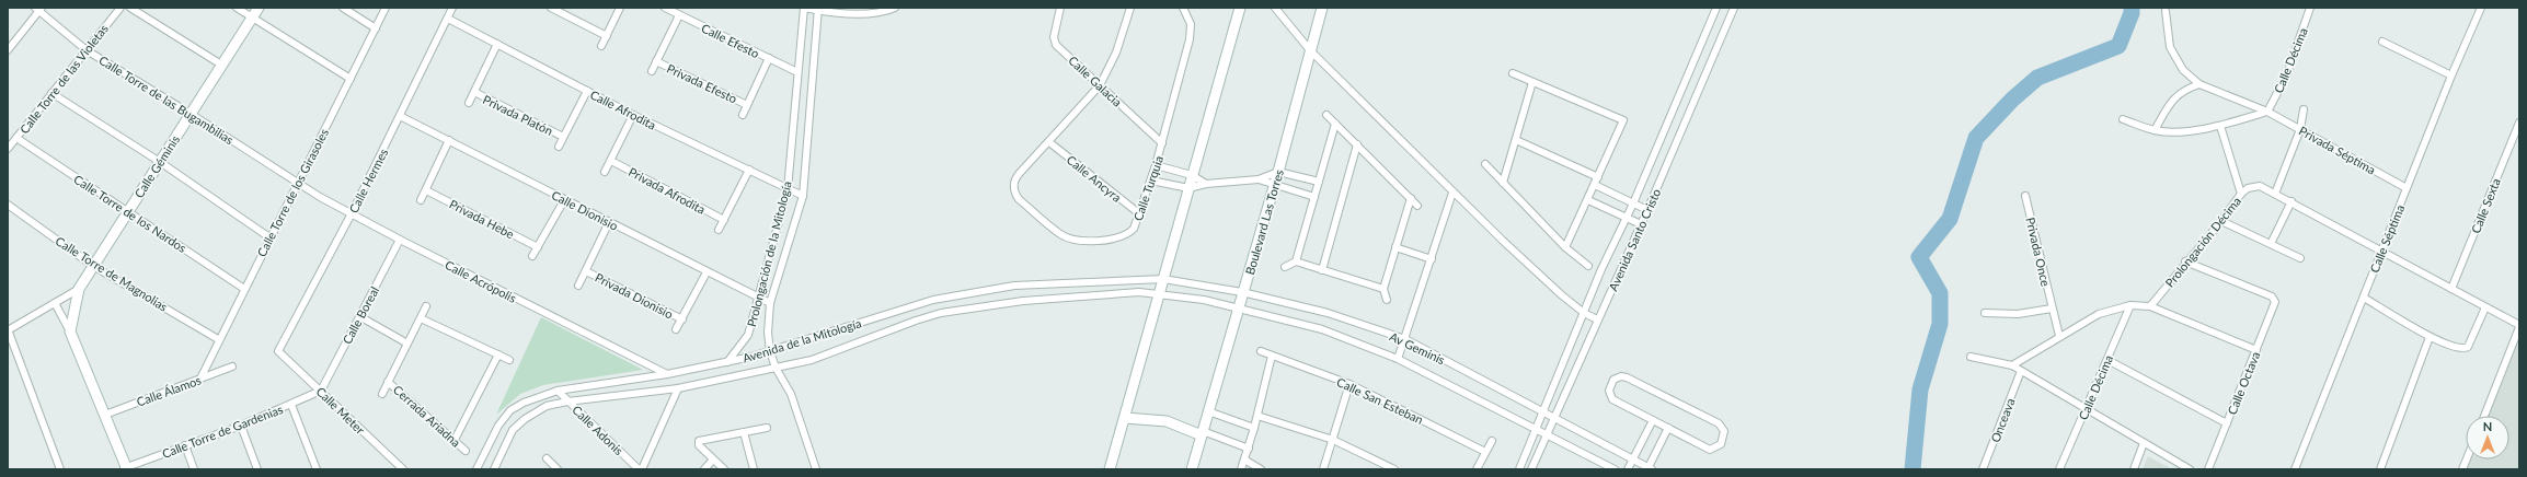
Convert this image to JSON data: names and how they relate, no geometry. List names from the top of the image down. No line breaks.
{"streets":{"main road":["Calle Géminis","Boulevard Las Torres"],"street":["Calle Efesto","Calle Décima","Calle Torre de las Violetas","Calle Galacia","Privada Efesto","Calle Torre de las Bugambilias","Calle Afrodita","Privada Platón","Privada Séptima","Calle Ancyra","Calle Hermes","Calle Turquia","Privada Afrodita","Calle Torre de los Girasoles","Calle Sexta","Calle Dionisio","Calle Torre de los Nardos","Privada Hebe","Calle Séptima","Avenida Santo Cristo","Prolongación Décima","Privada Once","Prolongación de la Mitología","Calle Torre de Magnolias","Calle Acrópolis","Privada Dionisio","Calle Boreal","Avenida de la Mitología","Av Geminis","Calle Octava","Calle Álamos","Calle San Esteban","Calle Meter","Cerrada Ariadna","Onceava","Calle Adonis","Calle Torre de Gardenias"]},"crossings":[["Calle Efesto","Privada Efesto"],["Calle Efesto","Prolongación de la Mitología"],["Calle Décima","Privada Séptima"],["Calle Torre de las Violetas","Calle Torre de las Bugambilias"],["Calle Torre de las Violetas","Calle Torre de los Nardos"],["Calle Galacia","Calle Turquia"],["Calle Torre de las Bugambilias","Calle Géminis"],["Calle Torre de las Bugambilias","Calle Torre de los Girasoles"],["Calle Torre de las Bugambilias","Calle Acrópolis"],["Calle Afrodita","Privada Platón"],["Calle Afrodita","Calle Hermes"],["Calle Afrodita","Prolongación de la Mitología"],["Privada Séptima","Calle Séptima"],["Calle Géminis","Calle Torre de los Nardos"],["Calle Géminis","Calle Torre de Magnolias"],["Calle Ancyra","Calle Turquia"],["Calle Hermes","Calle Dionisio"],["Calle Hermes","Calle Acrópolis"],["Calle Hermes","Calle Meter"],["Calle Torre de los Girasoles","Calle Torre de los Nardos"],["Calle Torre de los Girasoles","Calle Torre de Magnolias"],["Calle Torre de los Girasoles","Calle Acrópolis"],["Calle Torre de los Girasoles","Calle Álamos"],["Calle Dionisio","Prolongación de la Mitología"],["Calle Dionisio","Privada Dionisio"],["Boulevard Las Torres","Av Geminis"],["Avenida Santo Cristo","Av Geminis"],["Prolongación Décima","Calle Octava"],["Prolongación de la Mitología","Avenida de la Mitología"],["Calle Acrópolis","Calle Boreal"],["Calle Acrópolis","Avenida de la Mitología"],["Calle Boreal","Calle Meter"],["Calle Boreal","Calle Torre de Gardenias"],["Avenida de la Mitología","Av Geminis"],["Avenida de la Mitología","Calle Adonis"],["Calle Meter","Calle Torre de Gardenias"]],"north":"top"}
